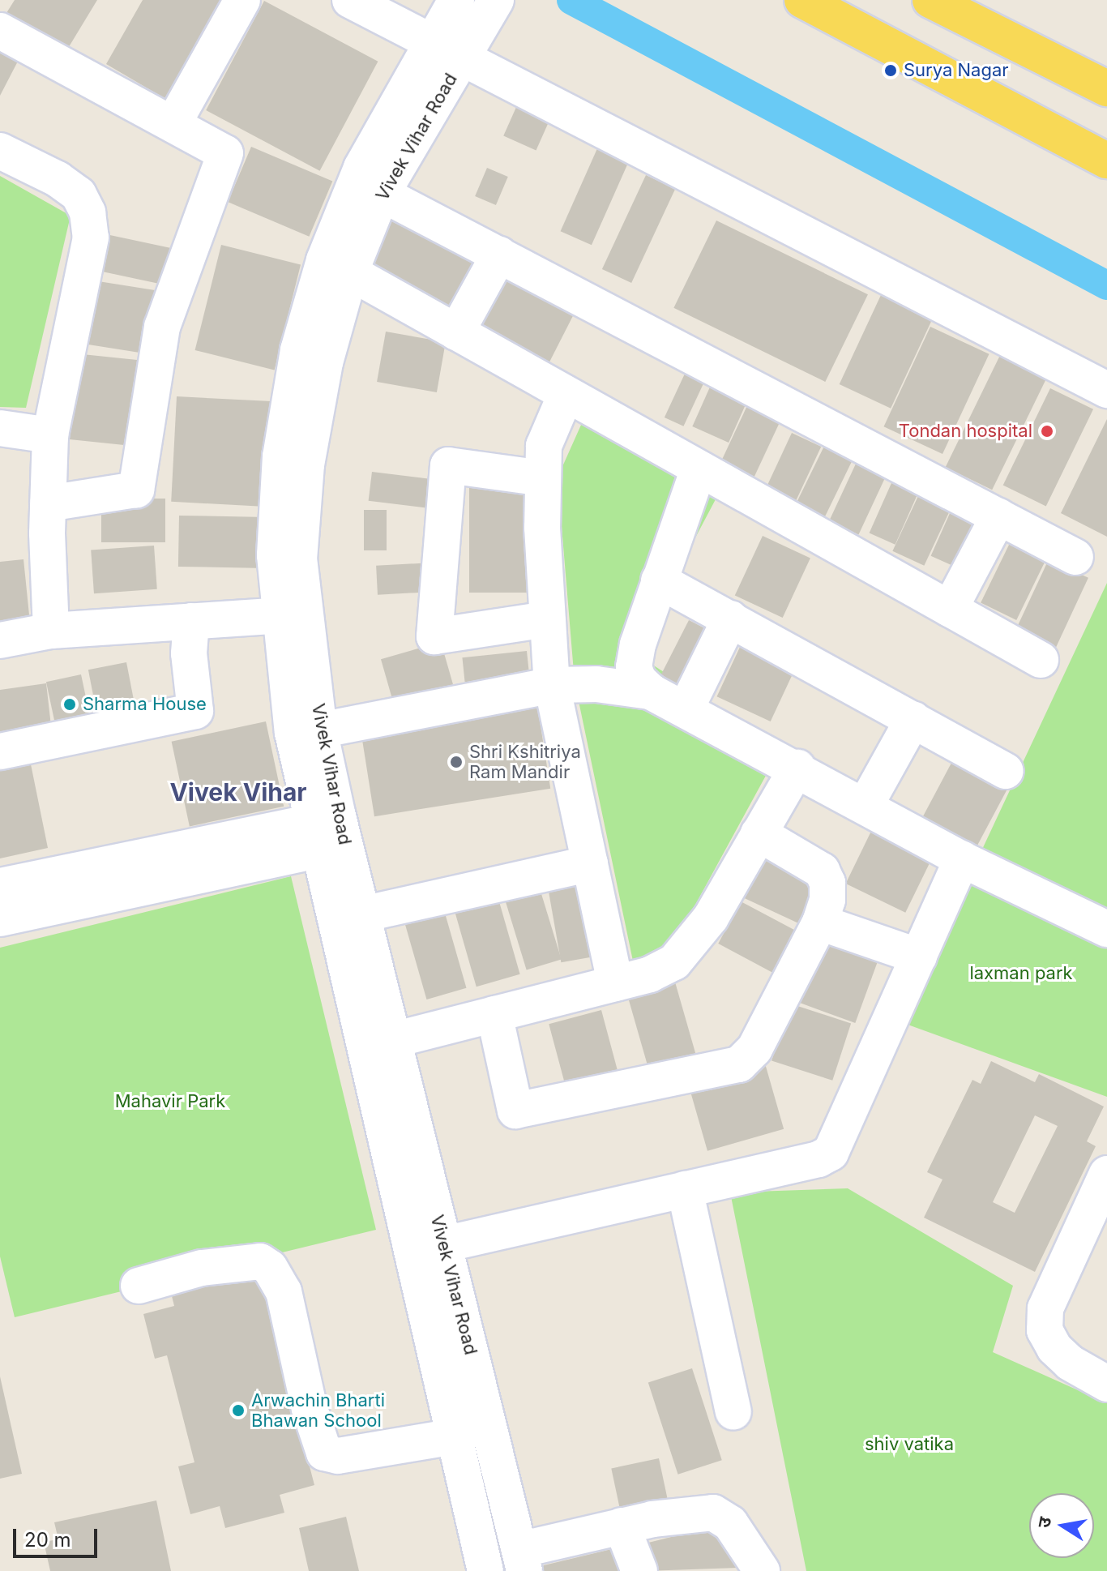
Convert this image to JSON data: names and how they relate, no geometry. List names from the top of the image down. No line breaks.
{"streets":{"street":["Vivek Vihar Road"]},"districts":["Vivek Vihar"],"parks":["laxman park","Mahavir Park","shiv vatika"],"places":["Surya Nagar","Tondan hospital","Sharma House","Shri Kshitriya Ram Mandir","Arwachin Bharti Bhawan School"],"scale_bar":"20 m","north":"left"}
